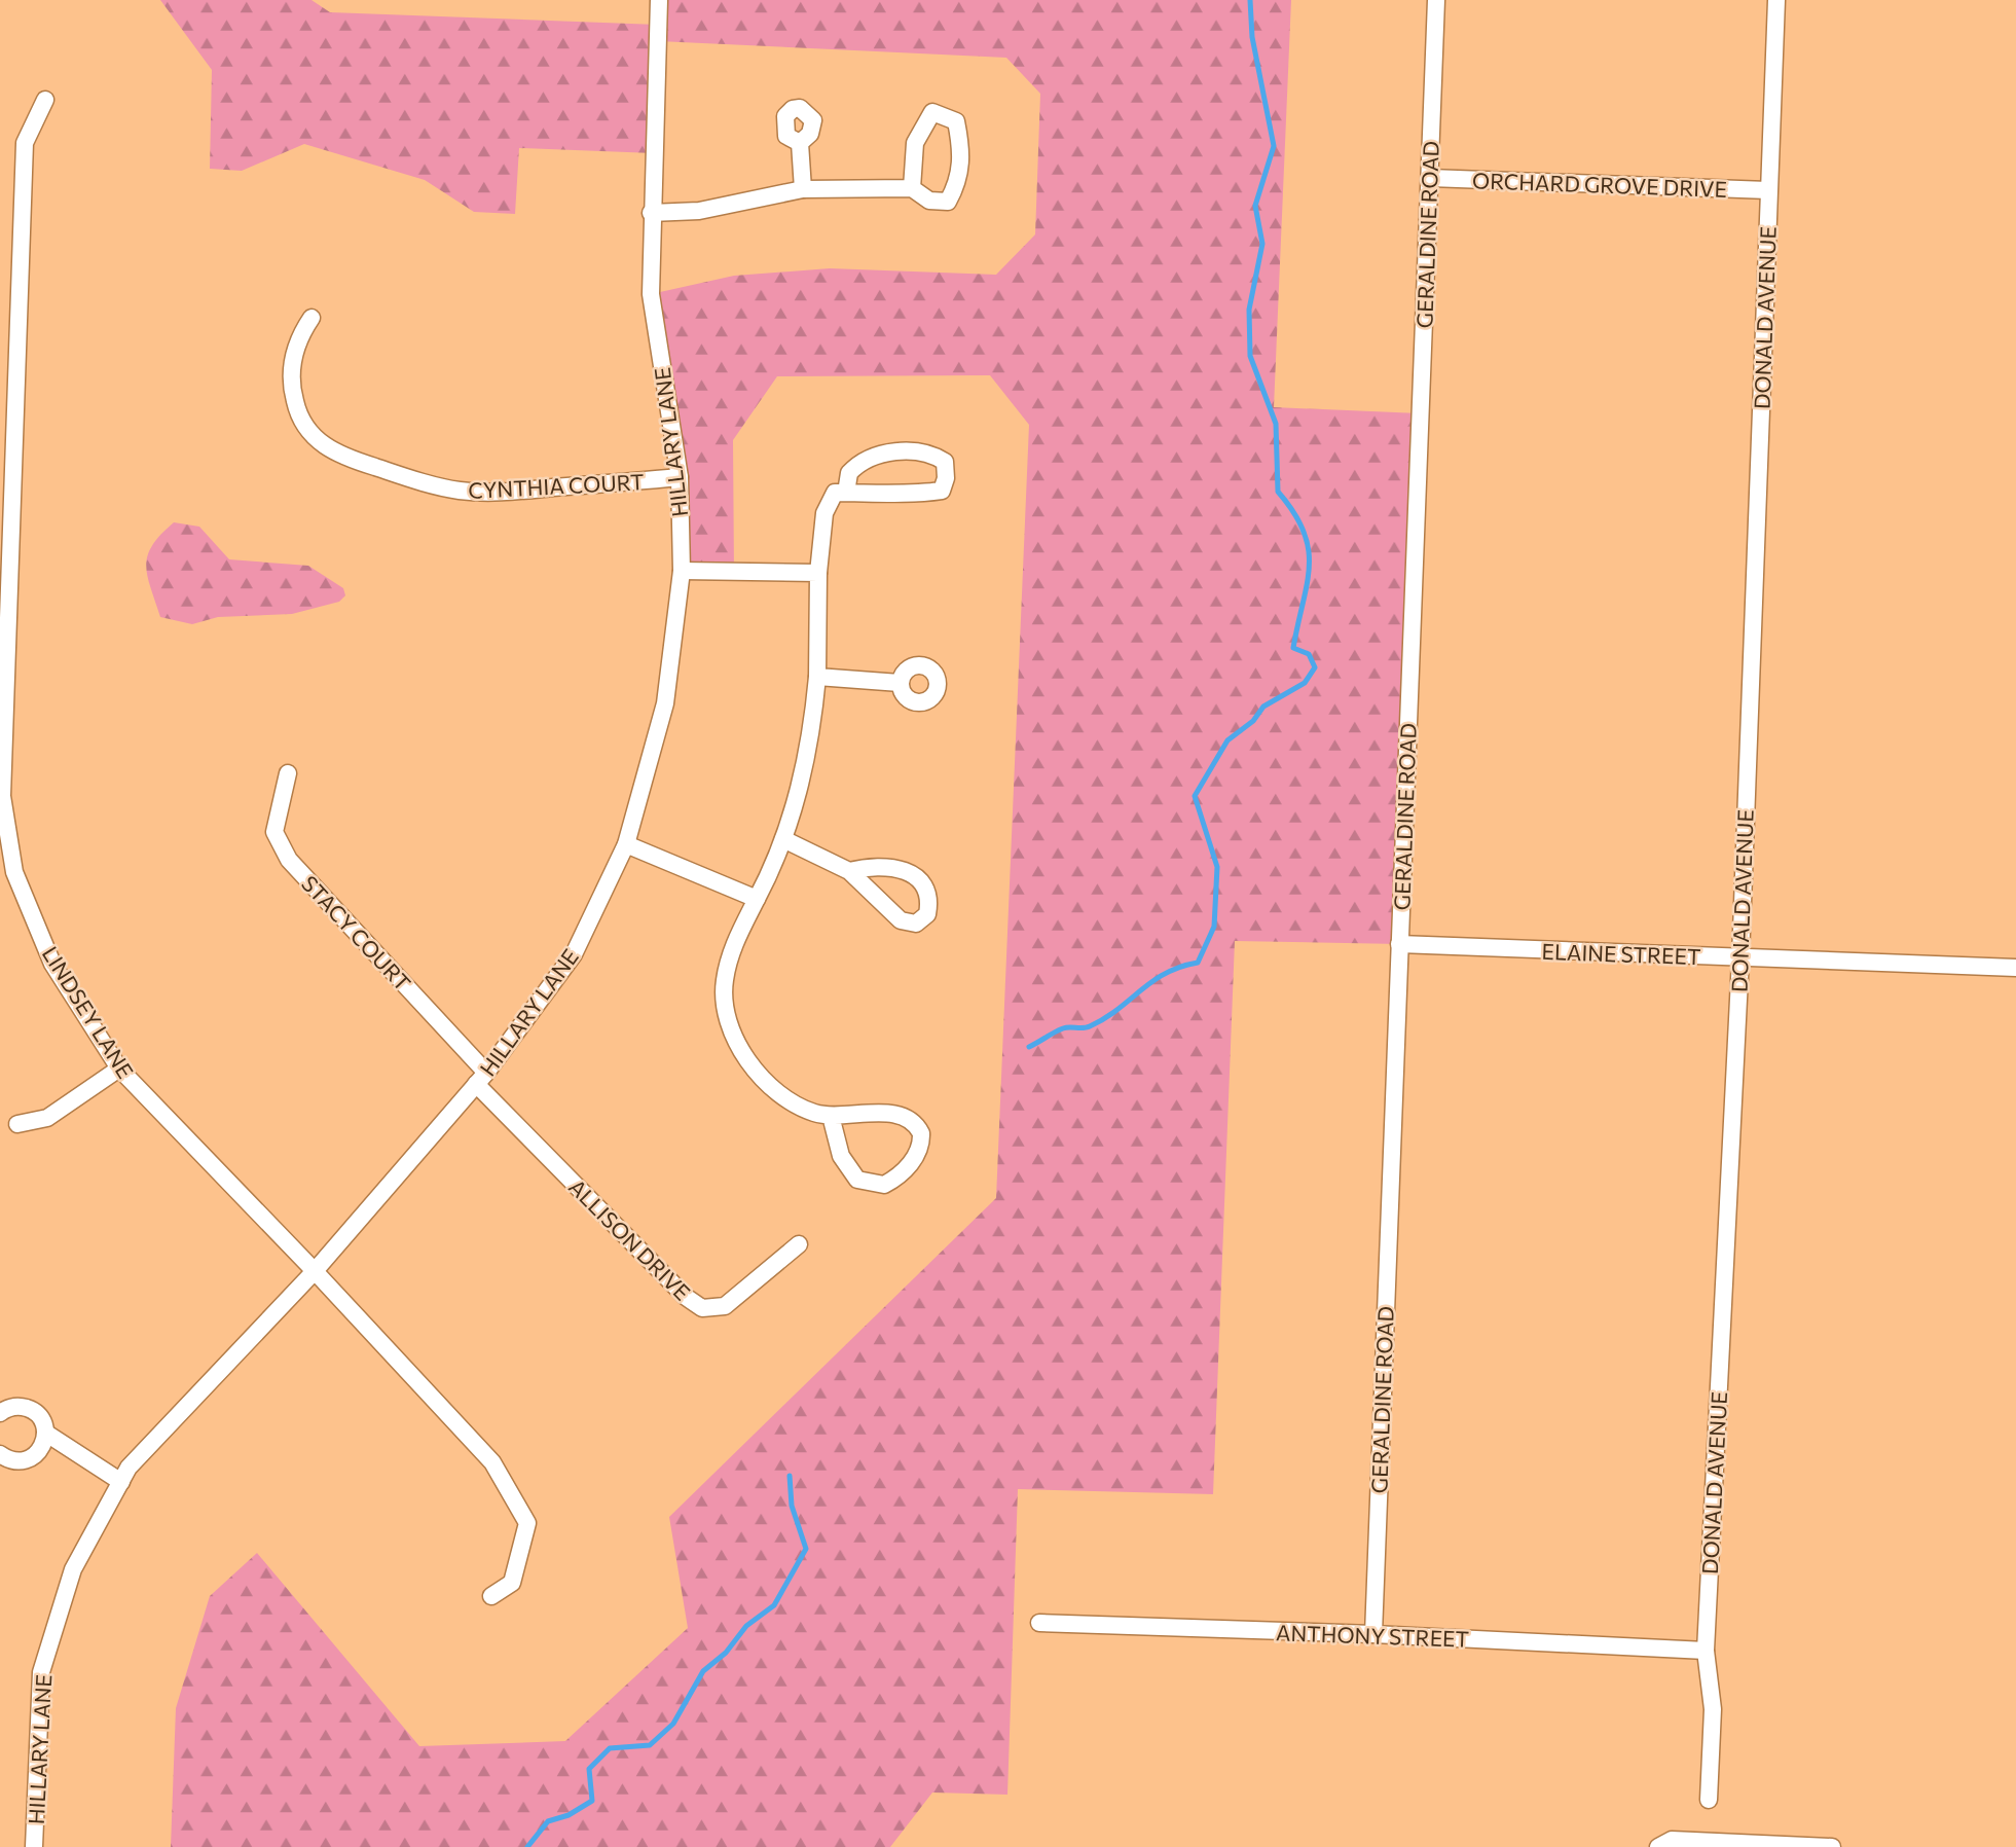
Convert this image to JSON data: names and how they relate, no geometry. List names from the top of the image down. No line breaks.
{"streets":{"street":["ORCHARD GROVE DRIVE","GERALDINE ROAD","DONALD AVENUE","HILLARY LANE","CYNTHIA COURT","STACY COURT","ELAINE STREET","LINDSEY LANE","ALLISON DRIVE","ANTHONY STREET"]},"crossings":[["ORCHARD GROVE DRIVE","GERALDINE ROAD"],["ORCHARD GROVE DRIVE","DONALD AVENUE"],["GERALDINE ROAD","ELAINE STREET"],["GERALDINE ROAD","ANTHONY STREET"],["DONALD AVENUE","ELAINE STREET"],["DONALD AVENUE","ANTHONY STREET"],["HILLARY LANE","CYNTHIA COURT"],["HILLARY LANE","STACY COURT"],["HILLARY LANE","LINDSEY LANE"],["HILLARY LANE","ALLISON DRIVE"],["STACY COURT","ALLISON DRIVE"]]}
